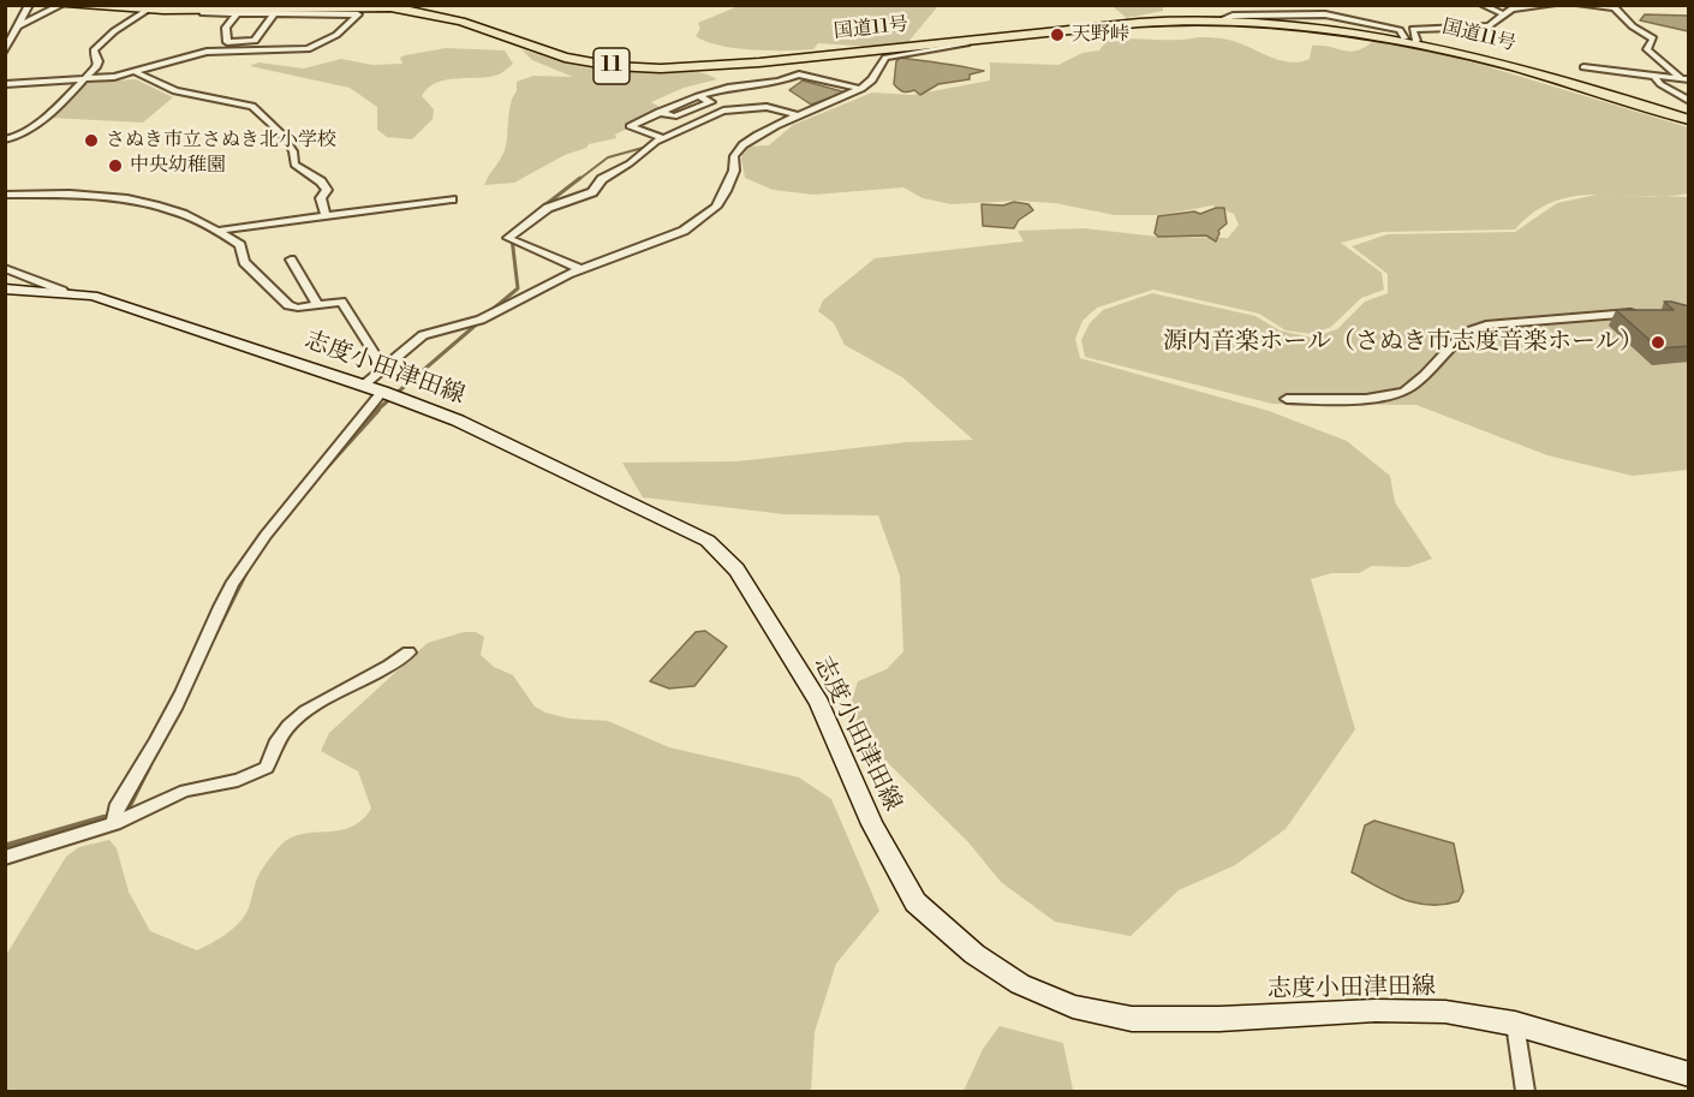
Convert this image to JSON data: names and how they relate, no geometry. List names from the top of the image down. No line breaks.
{"streets":{"highway":["国道11号","11"],"main road":["志度小田津田線"]},"places":["天野峠","さぬき市立さぬき北小学校","中央幼稚園","源内音楽ホール（さぬき市志度音楽ホール）"]}
